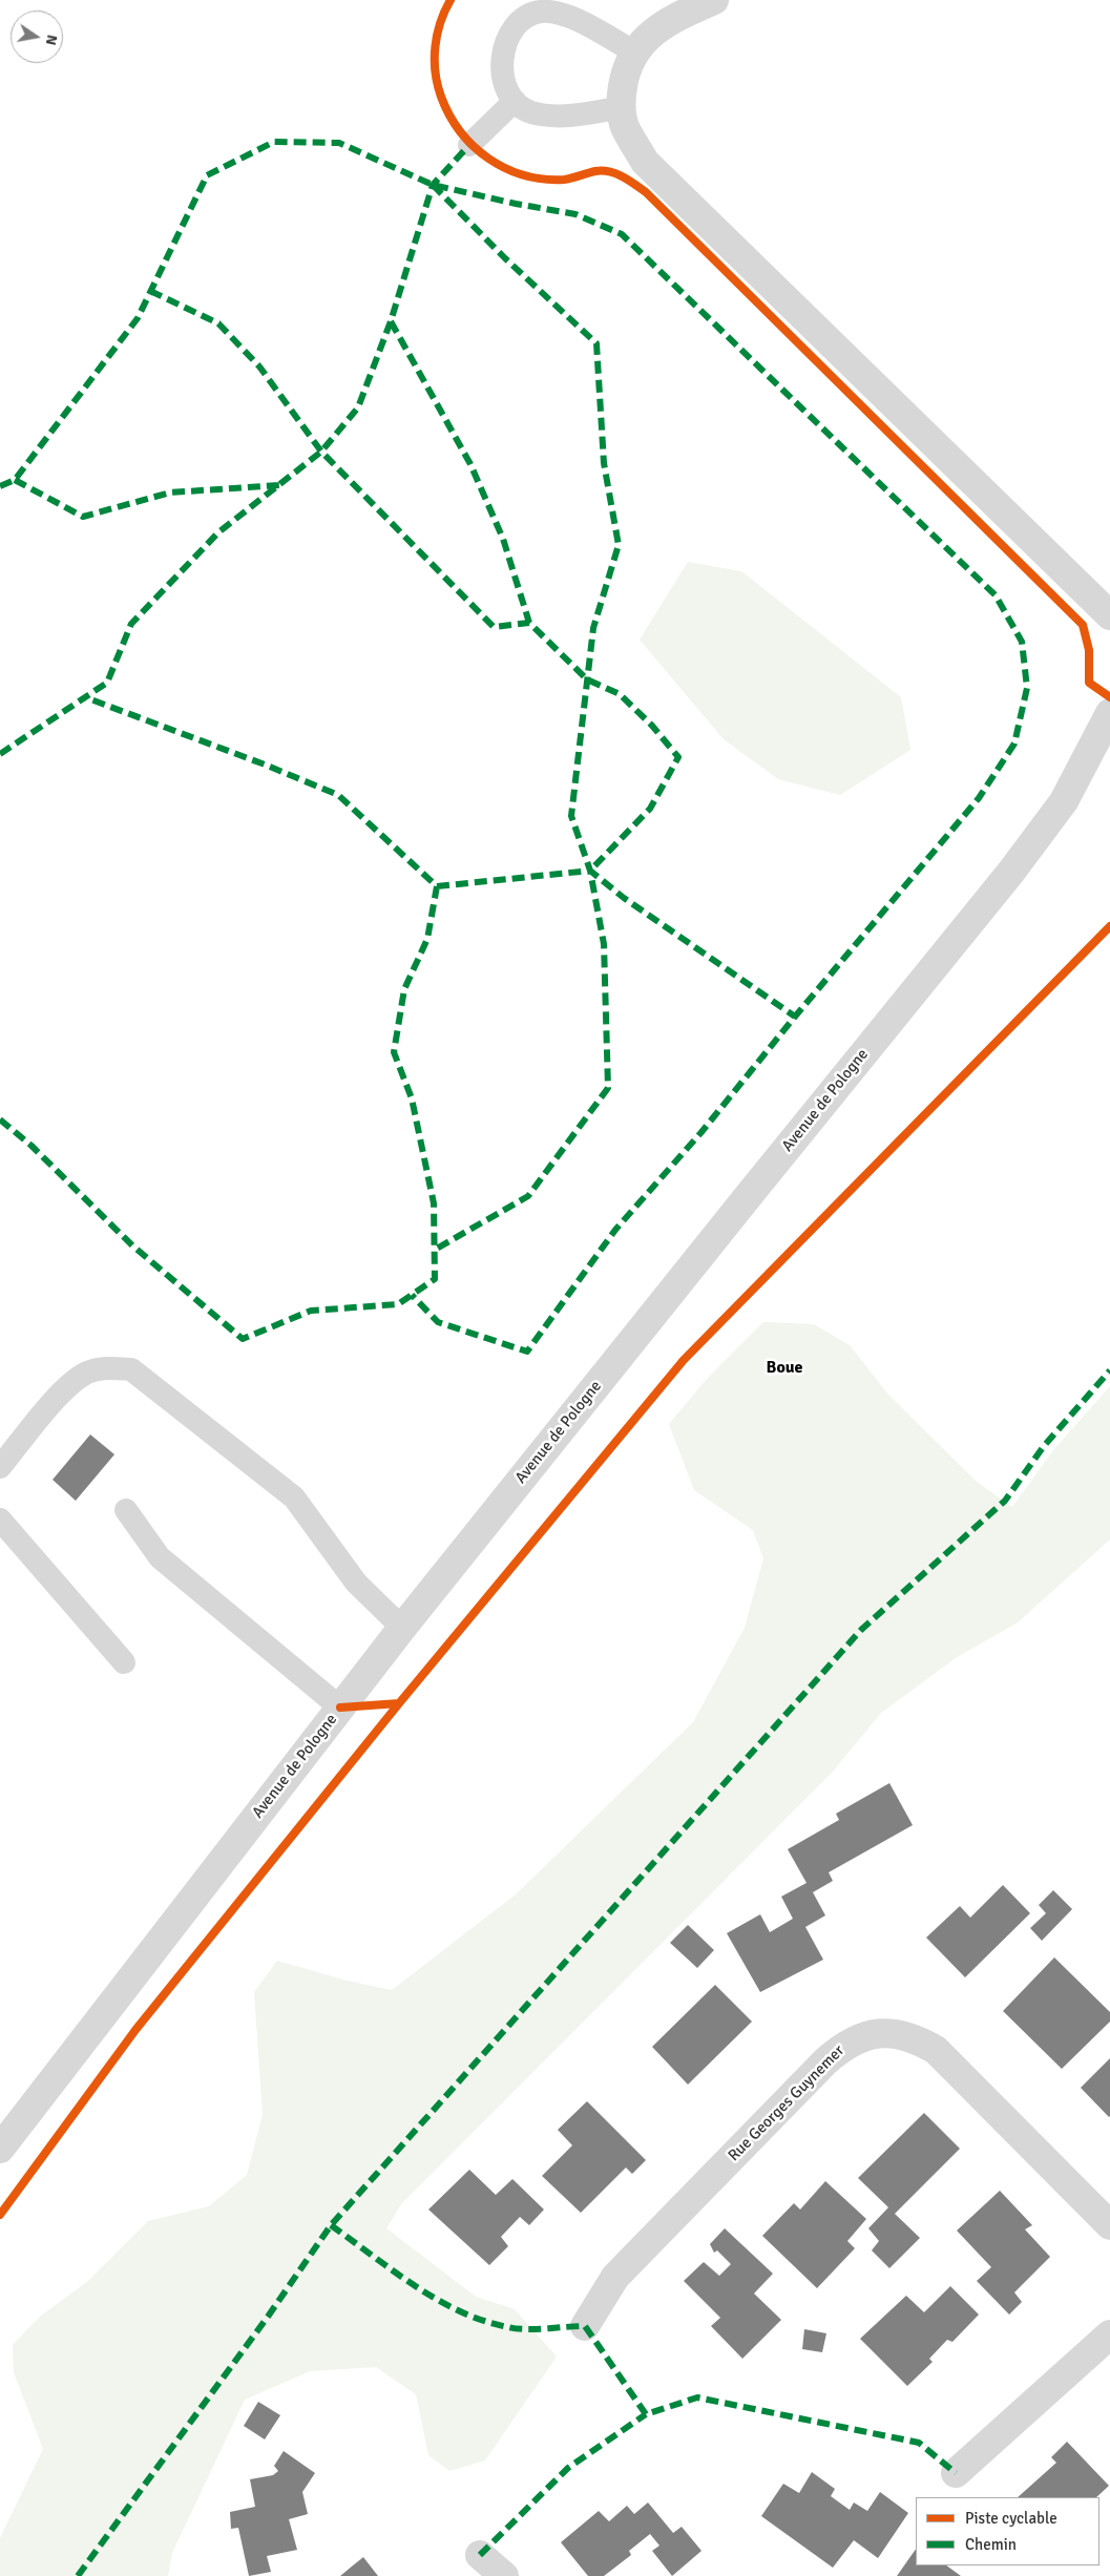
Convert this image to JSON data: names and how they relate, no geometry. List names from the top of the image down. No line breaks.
{"streets":{"street":["Avenue de Pologne","Rue Georges Guynemer"]},"districts":["Boue"],"legend":["Piste cyclable","Chemin"],"north":"right"}
